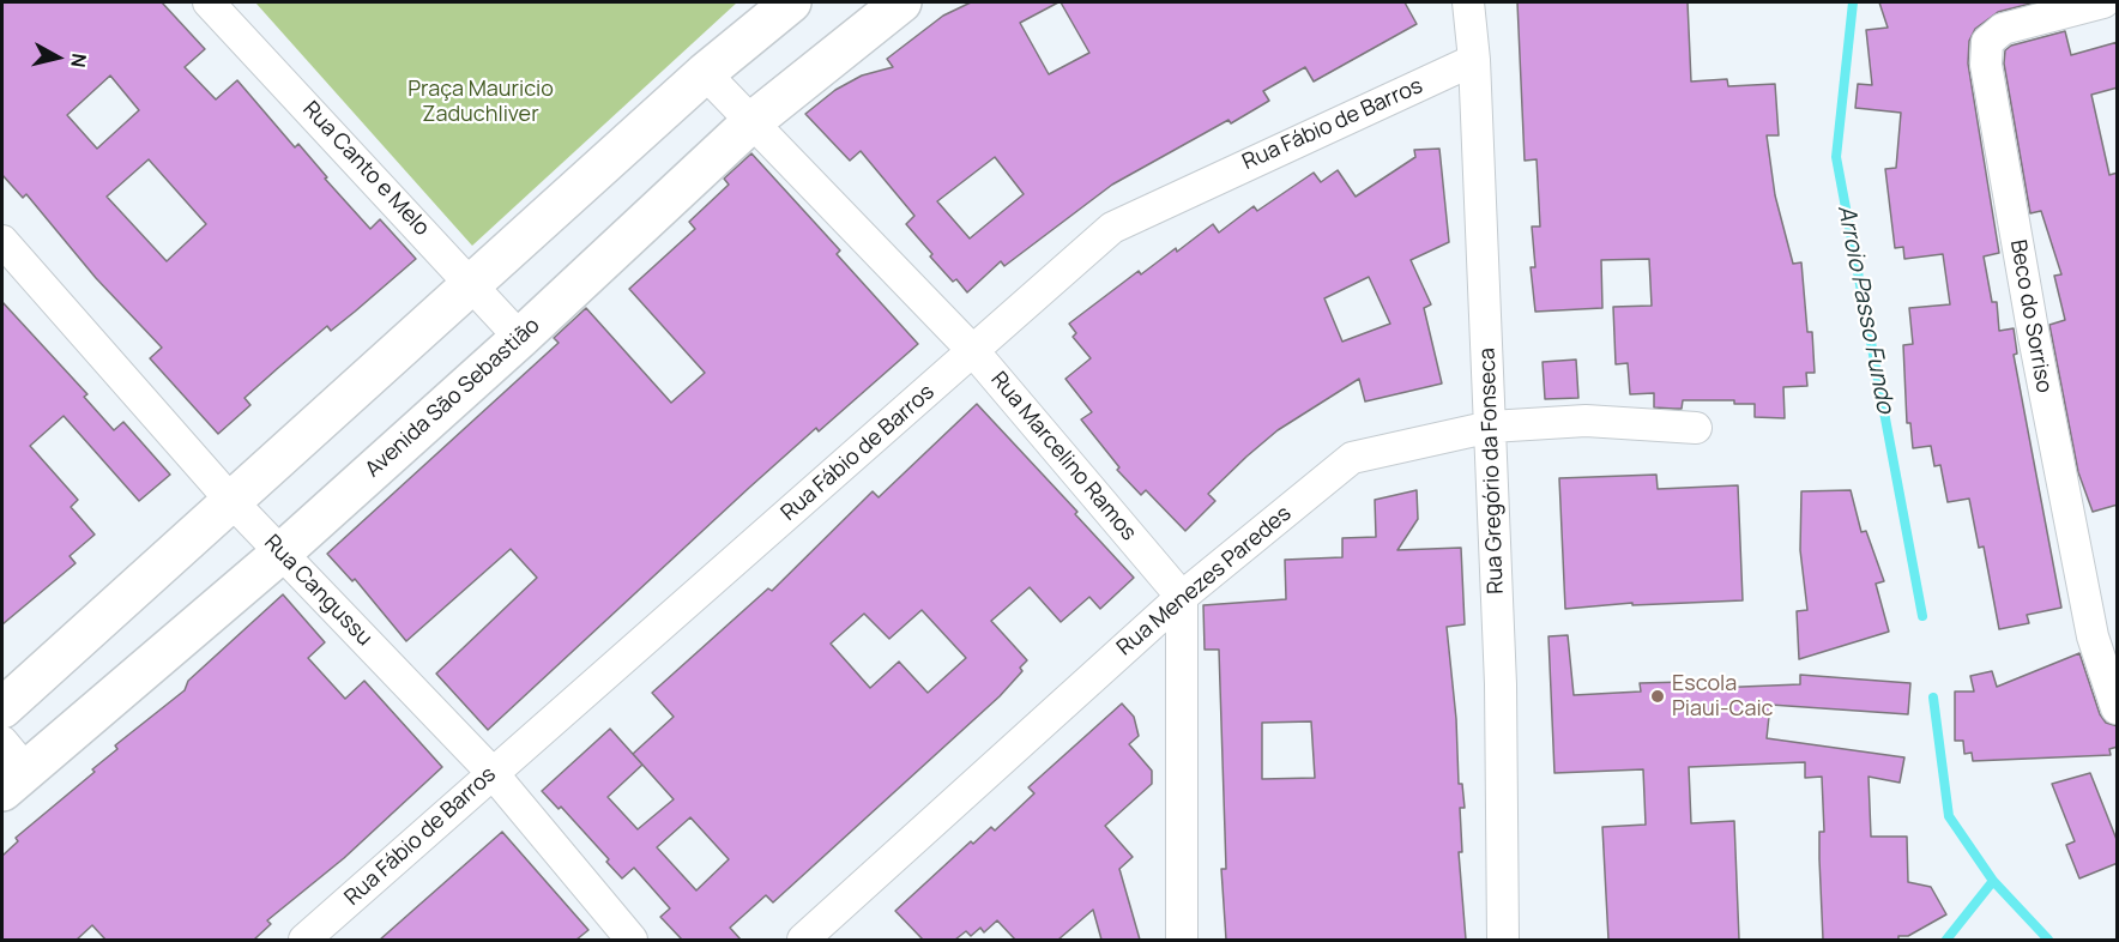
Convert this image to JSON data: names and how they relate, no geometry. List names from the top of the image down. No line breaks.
{"streets":{"street":["Rua Fábio de Barros","Rua Canto e Melo","Beco do Sorriso","Avenida São Sebastião","Rua Marcelino Ramos","Rua Gregório da Fonseca","Rua Menezes Paredes","Rua Cangussu"]},"crossings":[["Rua Fábio de Barros","Rua Marcelino Ramos"],["Rua Fábio de Barros","Rua Gregório da Fonseca"],["Rua Fábio de Barros","Rua Cangussu"],["Rua Canto e Melo","Avenida São Sebastião"],["Avenida São Sebastião","Rua Marcelino Ramos"],["Avenida São Sebastião","Rua Cangussu"],["Rua Marcelino Ramos","Rua Menezes Paredes"],["Rua Gregório da Fonseca","Rua Menezes Paredes"]],"water":["Arroio Passo Fundo"],"parks":["Praça Mauricio Zaduchliver"],"places":["Escola Piaui-Caic"],"north":"right"}
